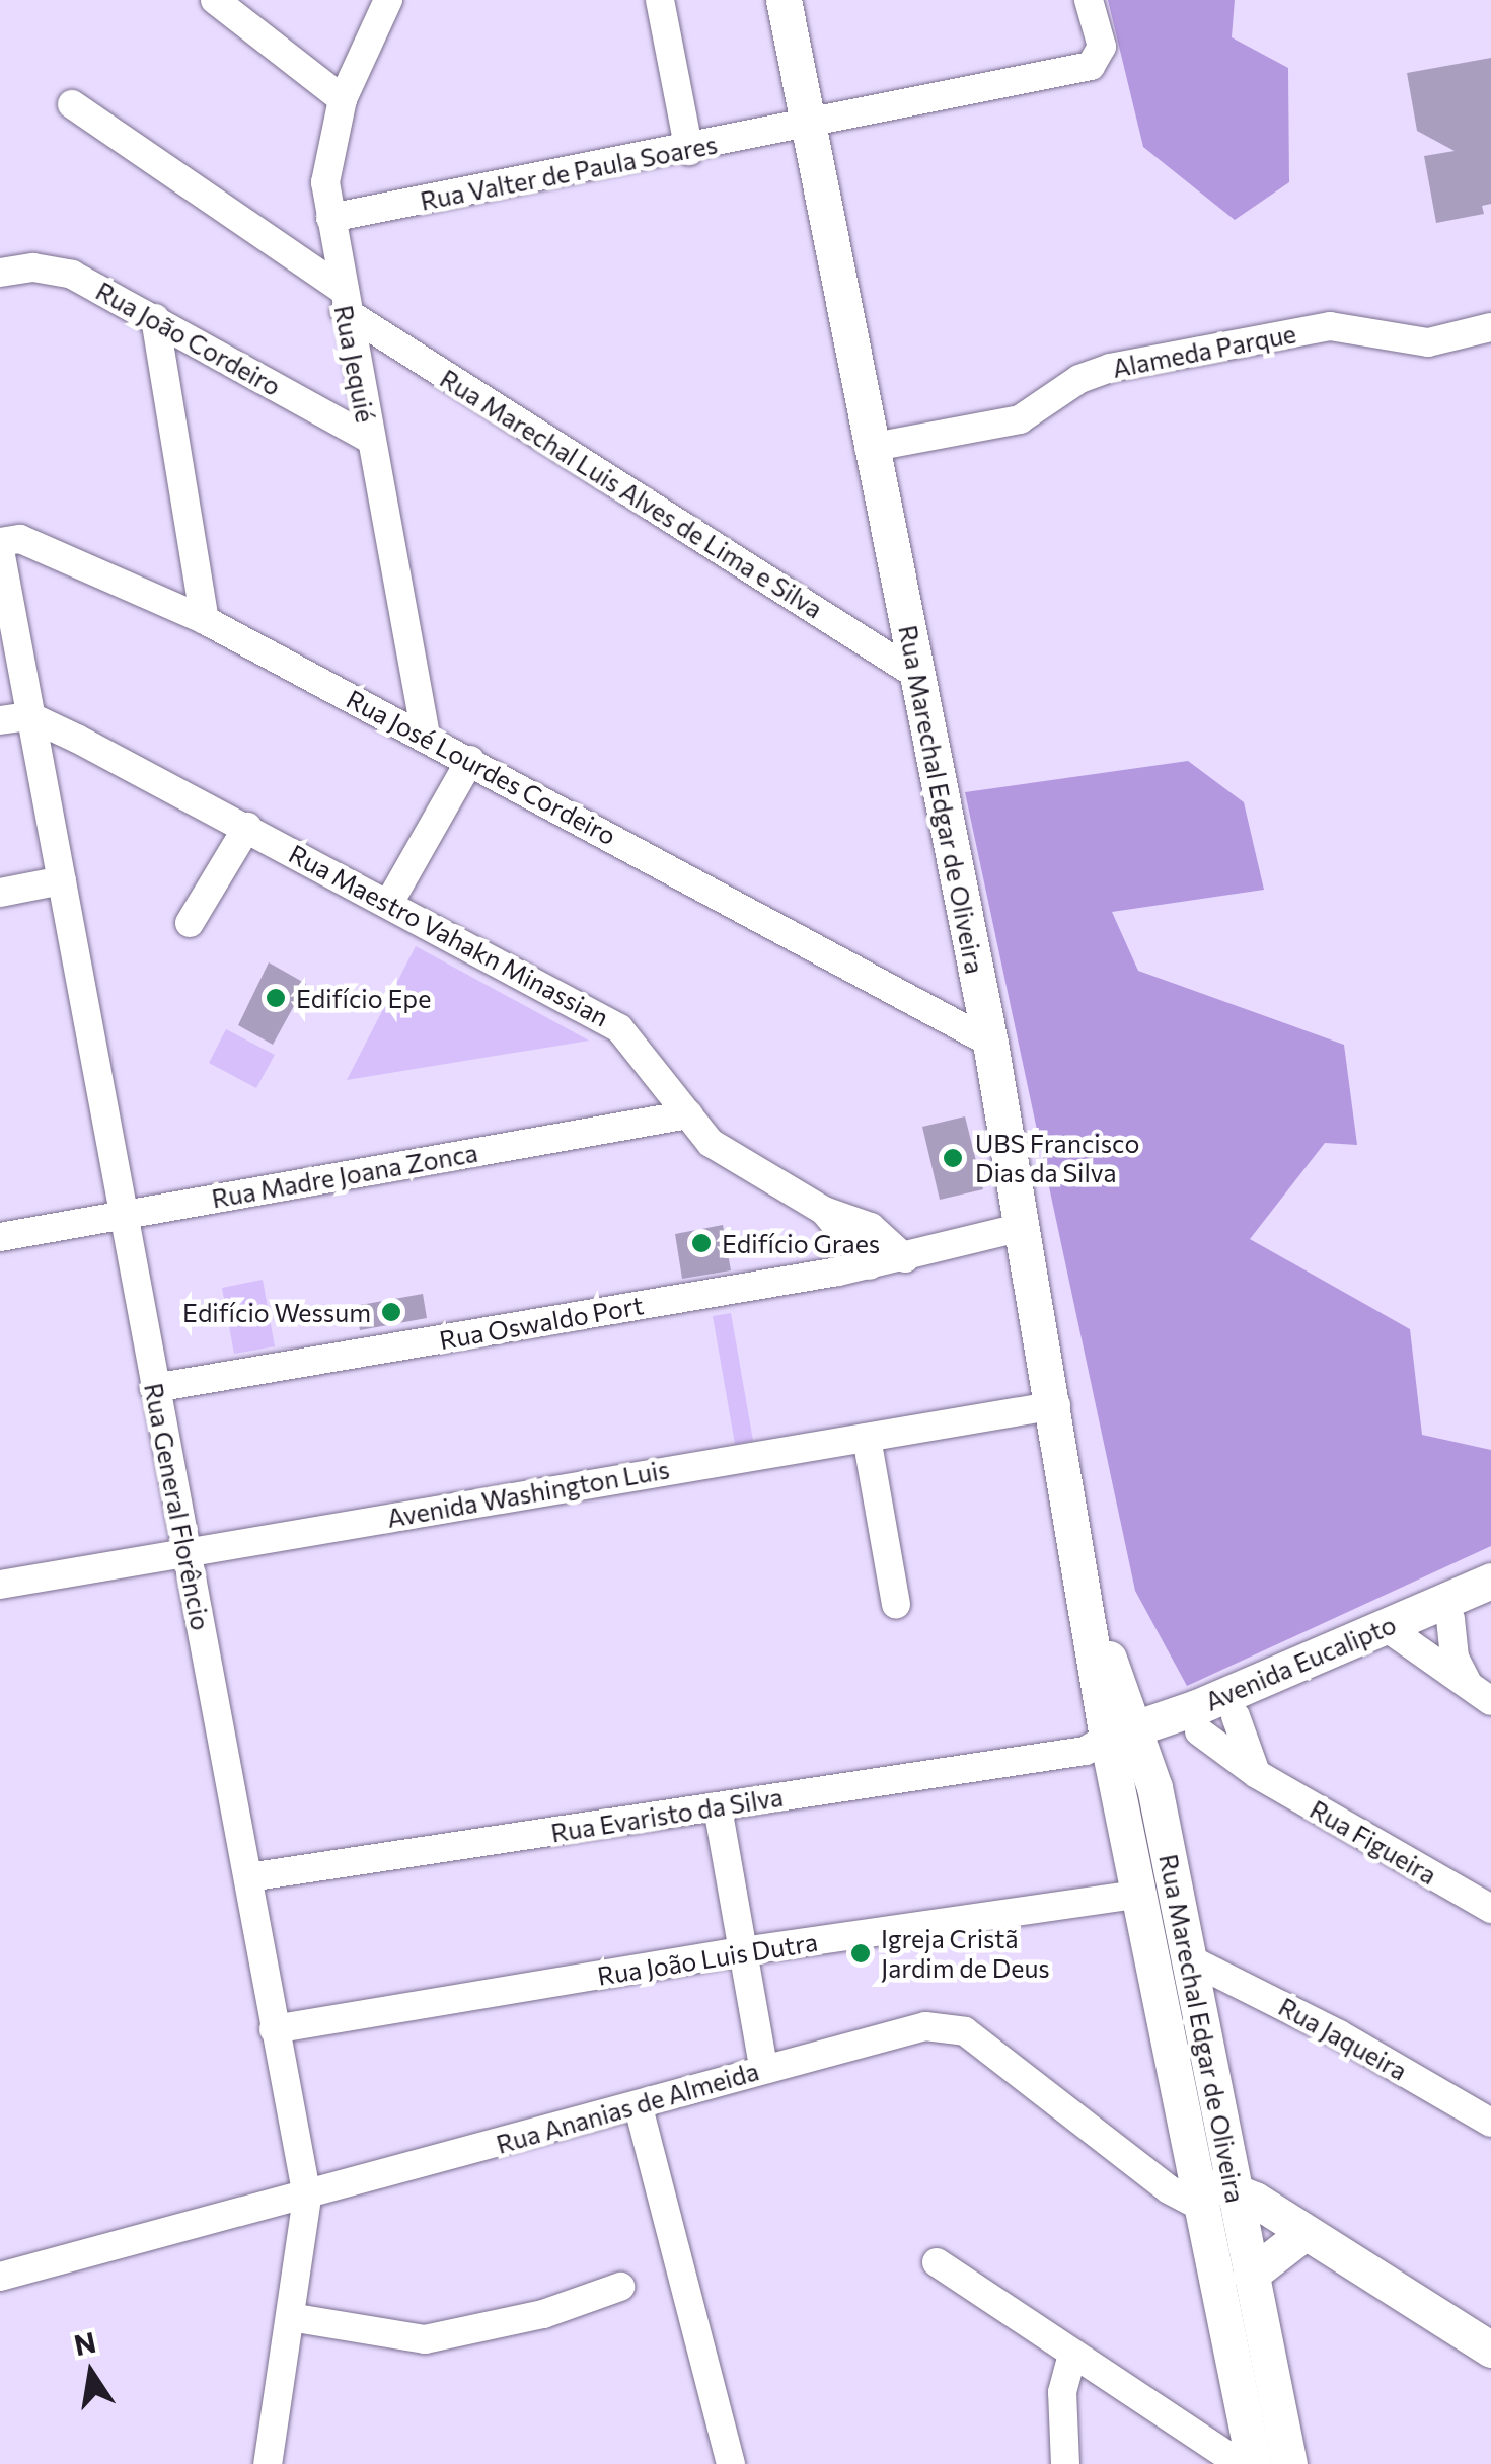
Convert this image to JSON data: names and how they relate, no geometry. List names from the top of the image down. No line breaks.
{"streets":{"main road":["Rua Marechal Edgar de Oliveira","Avenida Eucalipto"],"street":["Rua Valter de Paula Soares","Rua João Cordeiro","Alameda Parque","Rua Jequié","Rua Marechal Luis Alves de Lima e Silva","Rua José Lourdes Cordeiro","Rua Maestro Vahakn Minassian","Rua Madre Joana Zonca","Rua Oswaldo Port","Avenida Washington Luis","Rua General Florêncio","Rua Evaristo da Silva","Rua Figueira","Rua João Luis Dutra","Rua Jaqueira","Rua Ananias de Almeida"]},"crossings":[["Rua Valter de Paula Soares","Rua Jequié"],["Rua Valter de Paula Soares","Rua Marechal Edgar de Oliveira"],["Rua João Cordeiro","Rua Jequié"],["Alameda Parque","Rua Marechal Edgar de Oliveira"],["Rua Jequié","Rua Marechal Luis Alves de Lima e Silva"],["Rua Jequié","Rua José Lourdes Cordeiro"],["Rua Marechal Luis Alves de Lima e Silva","Rua Marechal Edgar de Oliveira"],["Rua José Lourdes Cordeiro","Rua Marechal Edgar de Oliveira"],["Rua Marechal Edgar de Oliveira","Rua Oswaldo Port"],["Rua Marechal Edgar de Oliveira","Avenida Washington Luis"],["Rua Marechal Edgar de Oliveira","Avenida Eucalipto"],["Rua Marechal Edgar de Oliveira","Rua Evaristo da Silva"],["Rua Marechal Edgar de Oliveira","Rua João Luis Dutra"],["Rua Marechal Edgar de Oliveira","Rua Jaqueira"],["Rua Marechal Edgar de Oliveira","Rua Ananias de Almeida"],["Rua Maestro Vahakn Minassian","Rua Madre Joana Zonca"],["Rua Maestro Vahakn Minassian","Rua Oswaldo Port"],["Rua Maestro Vahakn Minassian","Rua General Florêncio"],["Rua Madre Joana Zonca","Rua General Florêncio"],["Rua Oswaldo Port","Rua General Florêncio"],["Avenida Washington Luis","Rua General Florêncio"],["Rua General Florêncio","Rua Evaristo da Silva"],["Rua General Florêncio","Rua João Luis Dutra"],["Rua General Florêncio","Rua Ananias de Almeida"],["Avenida Eucalipto","Rua Evaristo da Silva"],["Avenida Eucalipto","Rua Figueira"]],"places":["Edifício Epe","UBS Francisco Dias da Silva","Edifício Graes","Edifício Wessum","Igreja Cristã Jardim de Deus"],"north":"top"}
